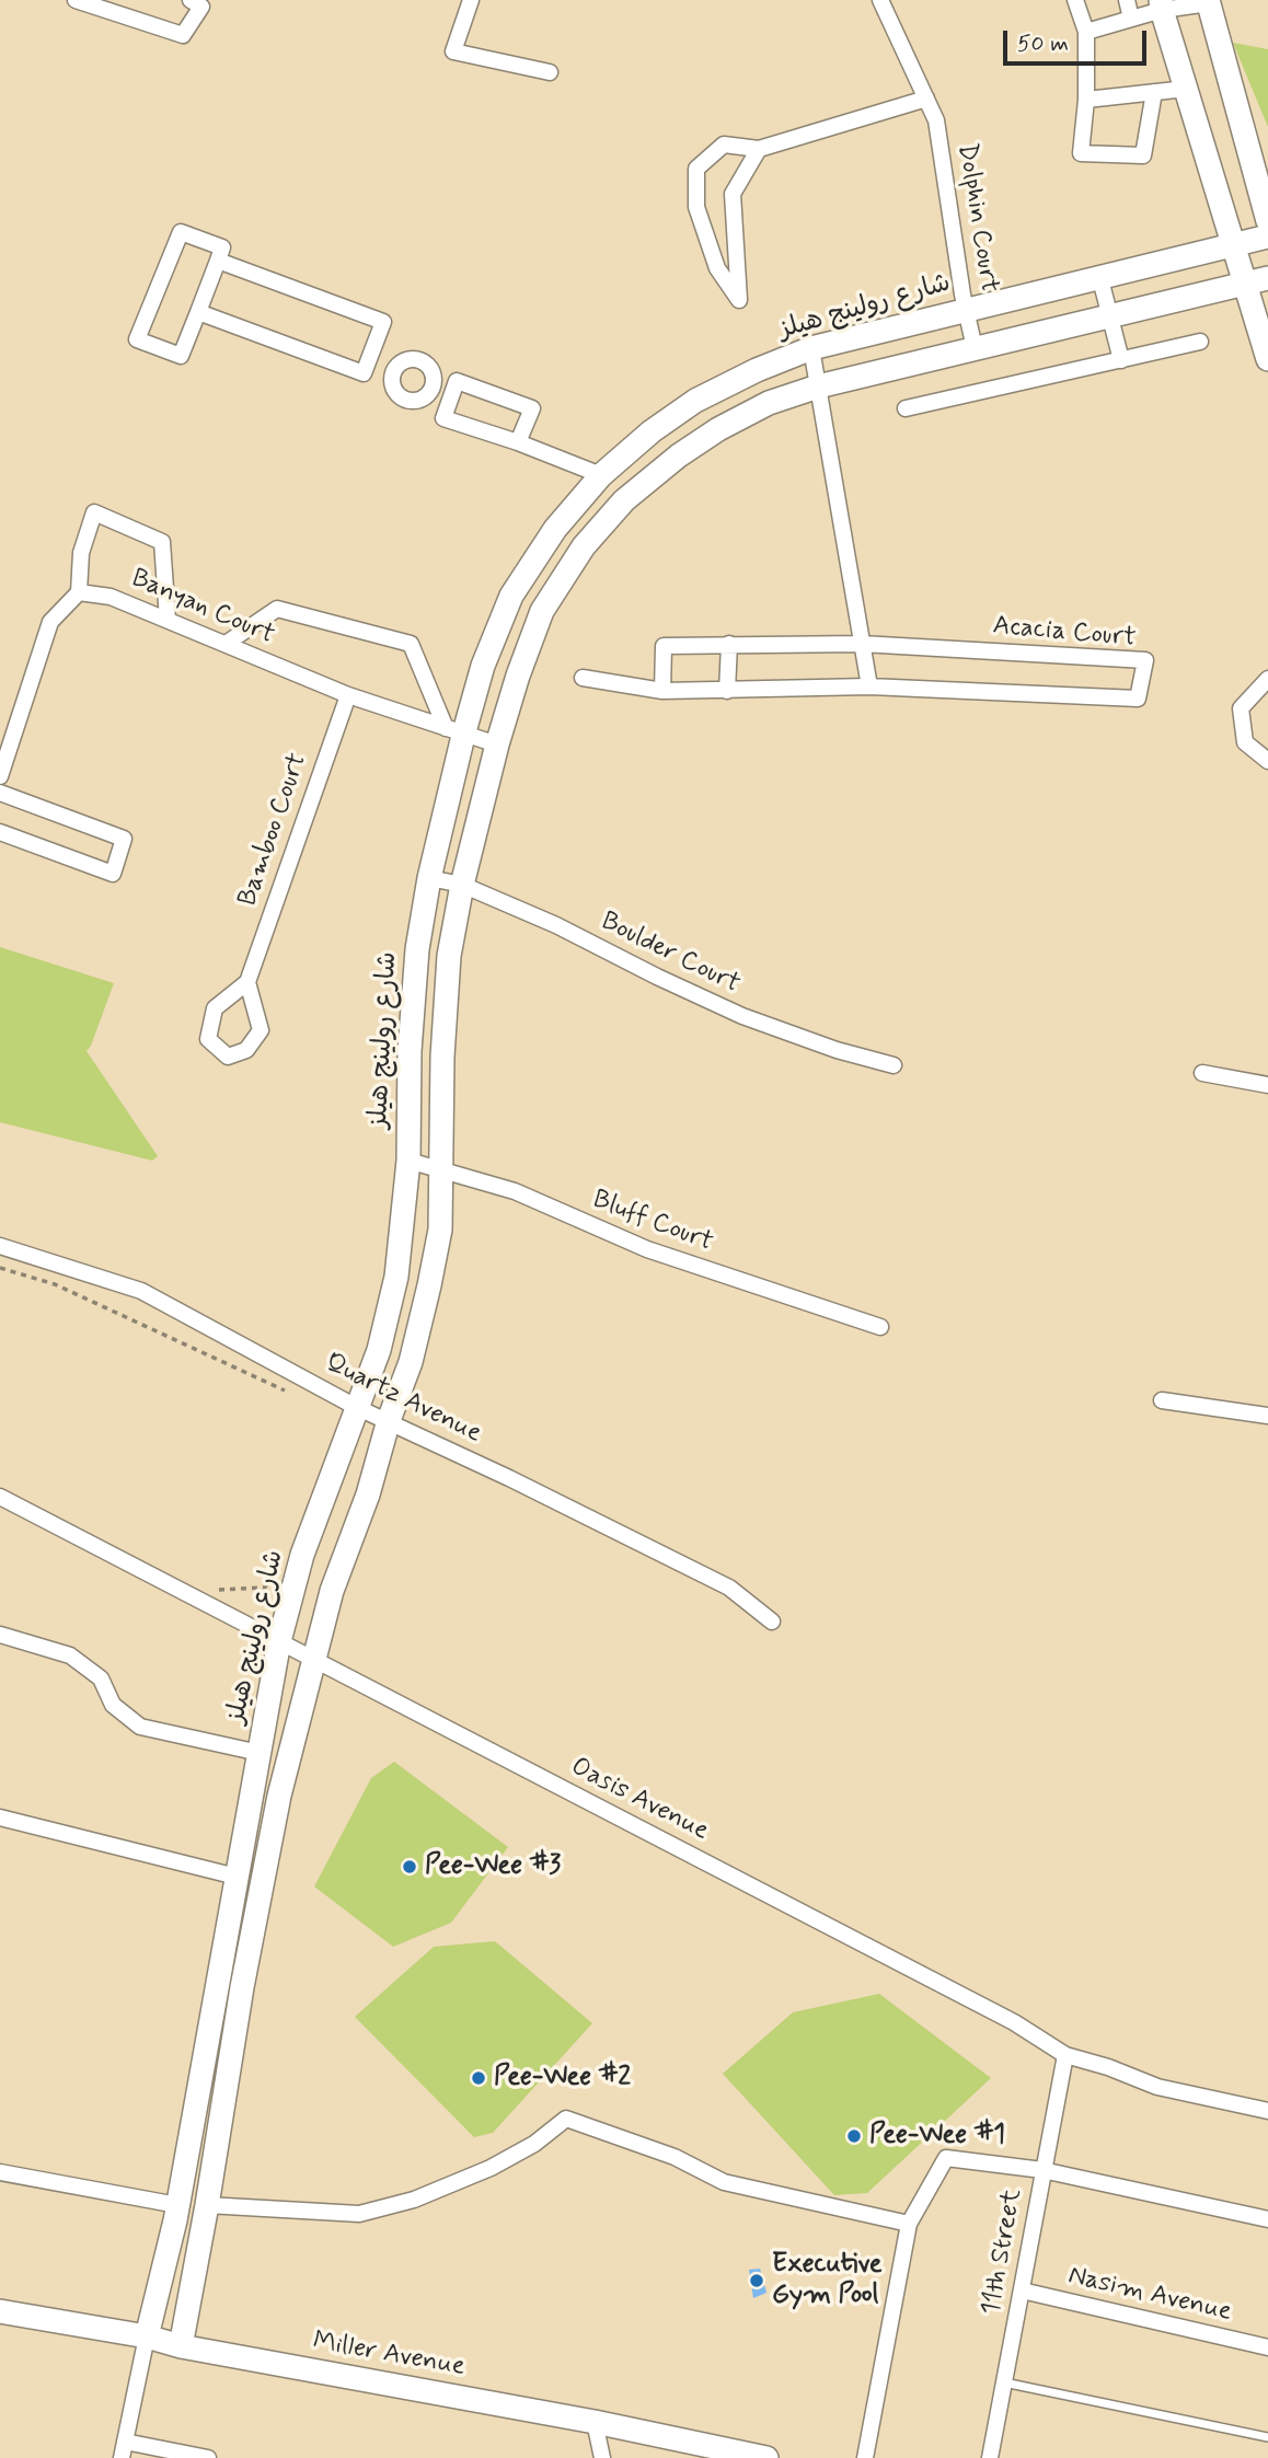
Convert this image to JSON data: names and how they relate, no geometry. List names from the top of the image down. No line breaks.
{"streets":{"main road":["شارع رولينج هيلز","Miller Avenue"],"street":["Dolphin Court","Banyan Court","Acacia Court","Bamboo Court","Boulder Court","Bluff Court","Quartz Avenue","Oasis Avenue","11th Street","Nasim Avenue"]},"crossings":[["Dolphin Court","شارع رولينج هيلز"],["شارع رولينج هيلز","Banyan Court"],["شارع رولينج هيلز","Boulder Court"],["شارع رولينج هيلز","Bluff Court"],["شارع رولينج هيلز","Quartz Avenue"],["شارع رولينج هيلز","Oasis Avenue"],["شارع رولينج هيلز","Miller Avenue"],["Banyan Court","Bamboo Court"],["Oasis Avenue","11th Street"],["11th Street","Nasim Avenue"]],"places":["Pee-Wee #3","Pee-Wee #2","Pee-Wee #1","Executive Gym Pool"],"scale_bar":"50 m"}
